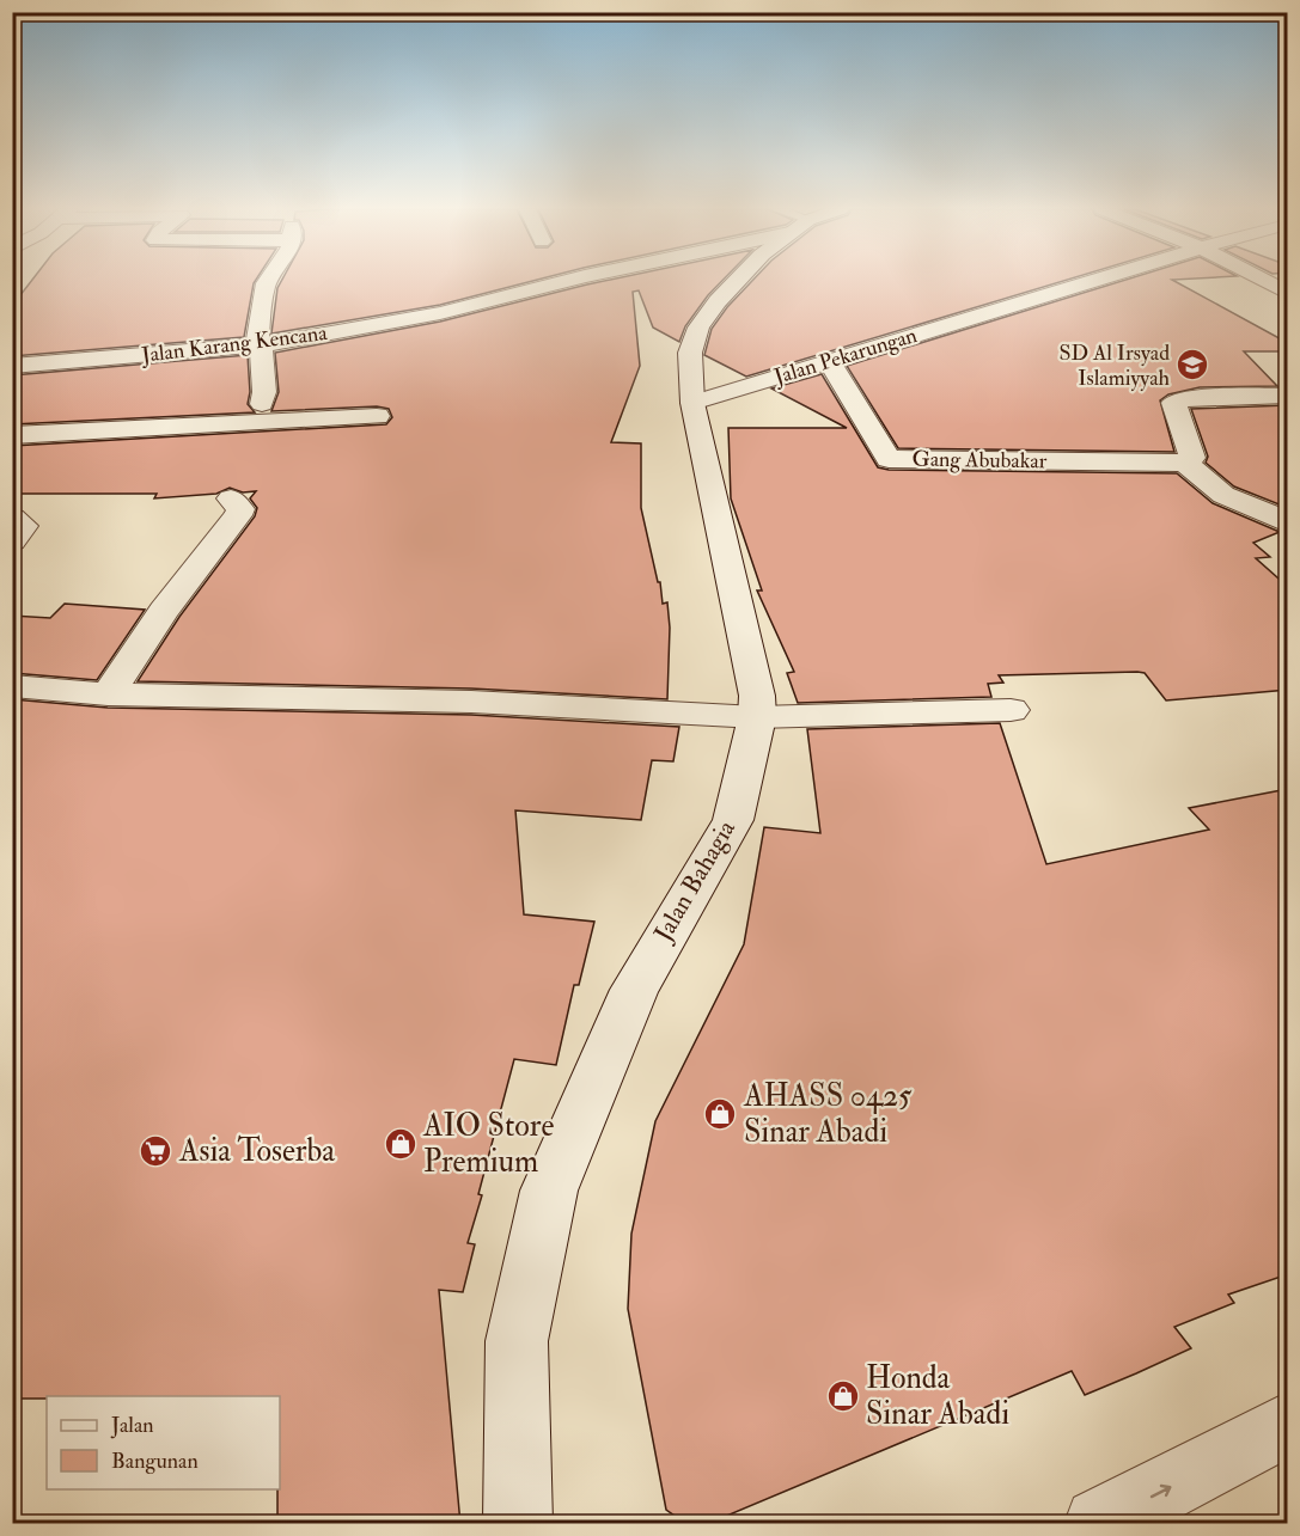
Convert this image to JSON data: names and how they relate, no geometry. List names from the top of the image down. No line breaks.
{"streets":{"street":["Jalan Karang Kencana","Jalan Pekarungan","Gang Abubakar","Jalan Bahagia"]},"crossings":[["Jalan Pekarungan","Gang Abubakar"],["Jalan Pekarungan","Jalan Bahagia"]],"places":{"school or university":["SD Al Irsyad Islamiyyah"],"shop":["AHASS 0425 Sinar Abadi","AIO Store Premium","Honda Sinar Abadi"],"supermarket":["Asia Toserba"]},"legend":["Jalan","Bangunan"]}
